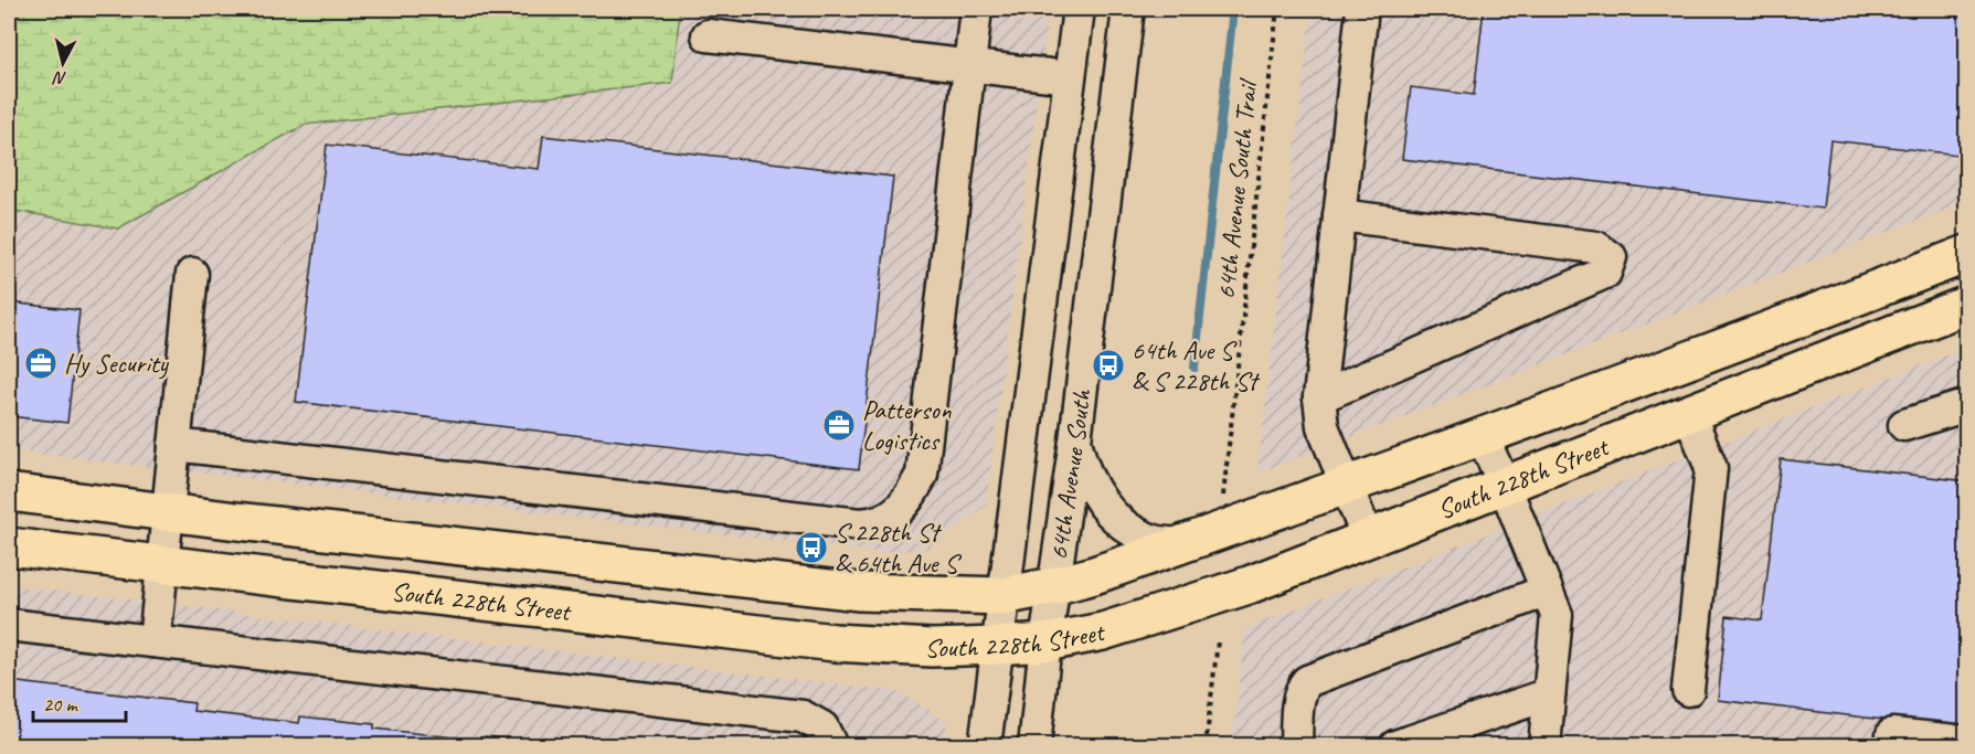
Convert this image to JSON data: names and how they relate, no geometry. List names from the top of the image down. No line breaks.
{"streets":{"main road":["South 228th Street"],"street":["64th Avenue South"],"path":["64th Avenue South Trail"]},"crossings":[["64th Avenue South","South 228th Street"]],"places":{"office":["Hy Security","Patterson Logistics"],"bus stop":["64th Ave S & S 228th St","S 228th St & 64th Ave S"]},"scale_bar":"20 m","north":"bottom"}
